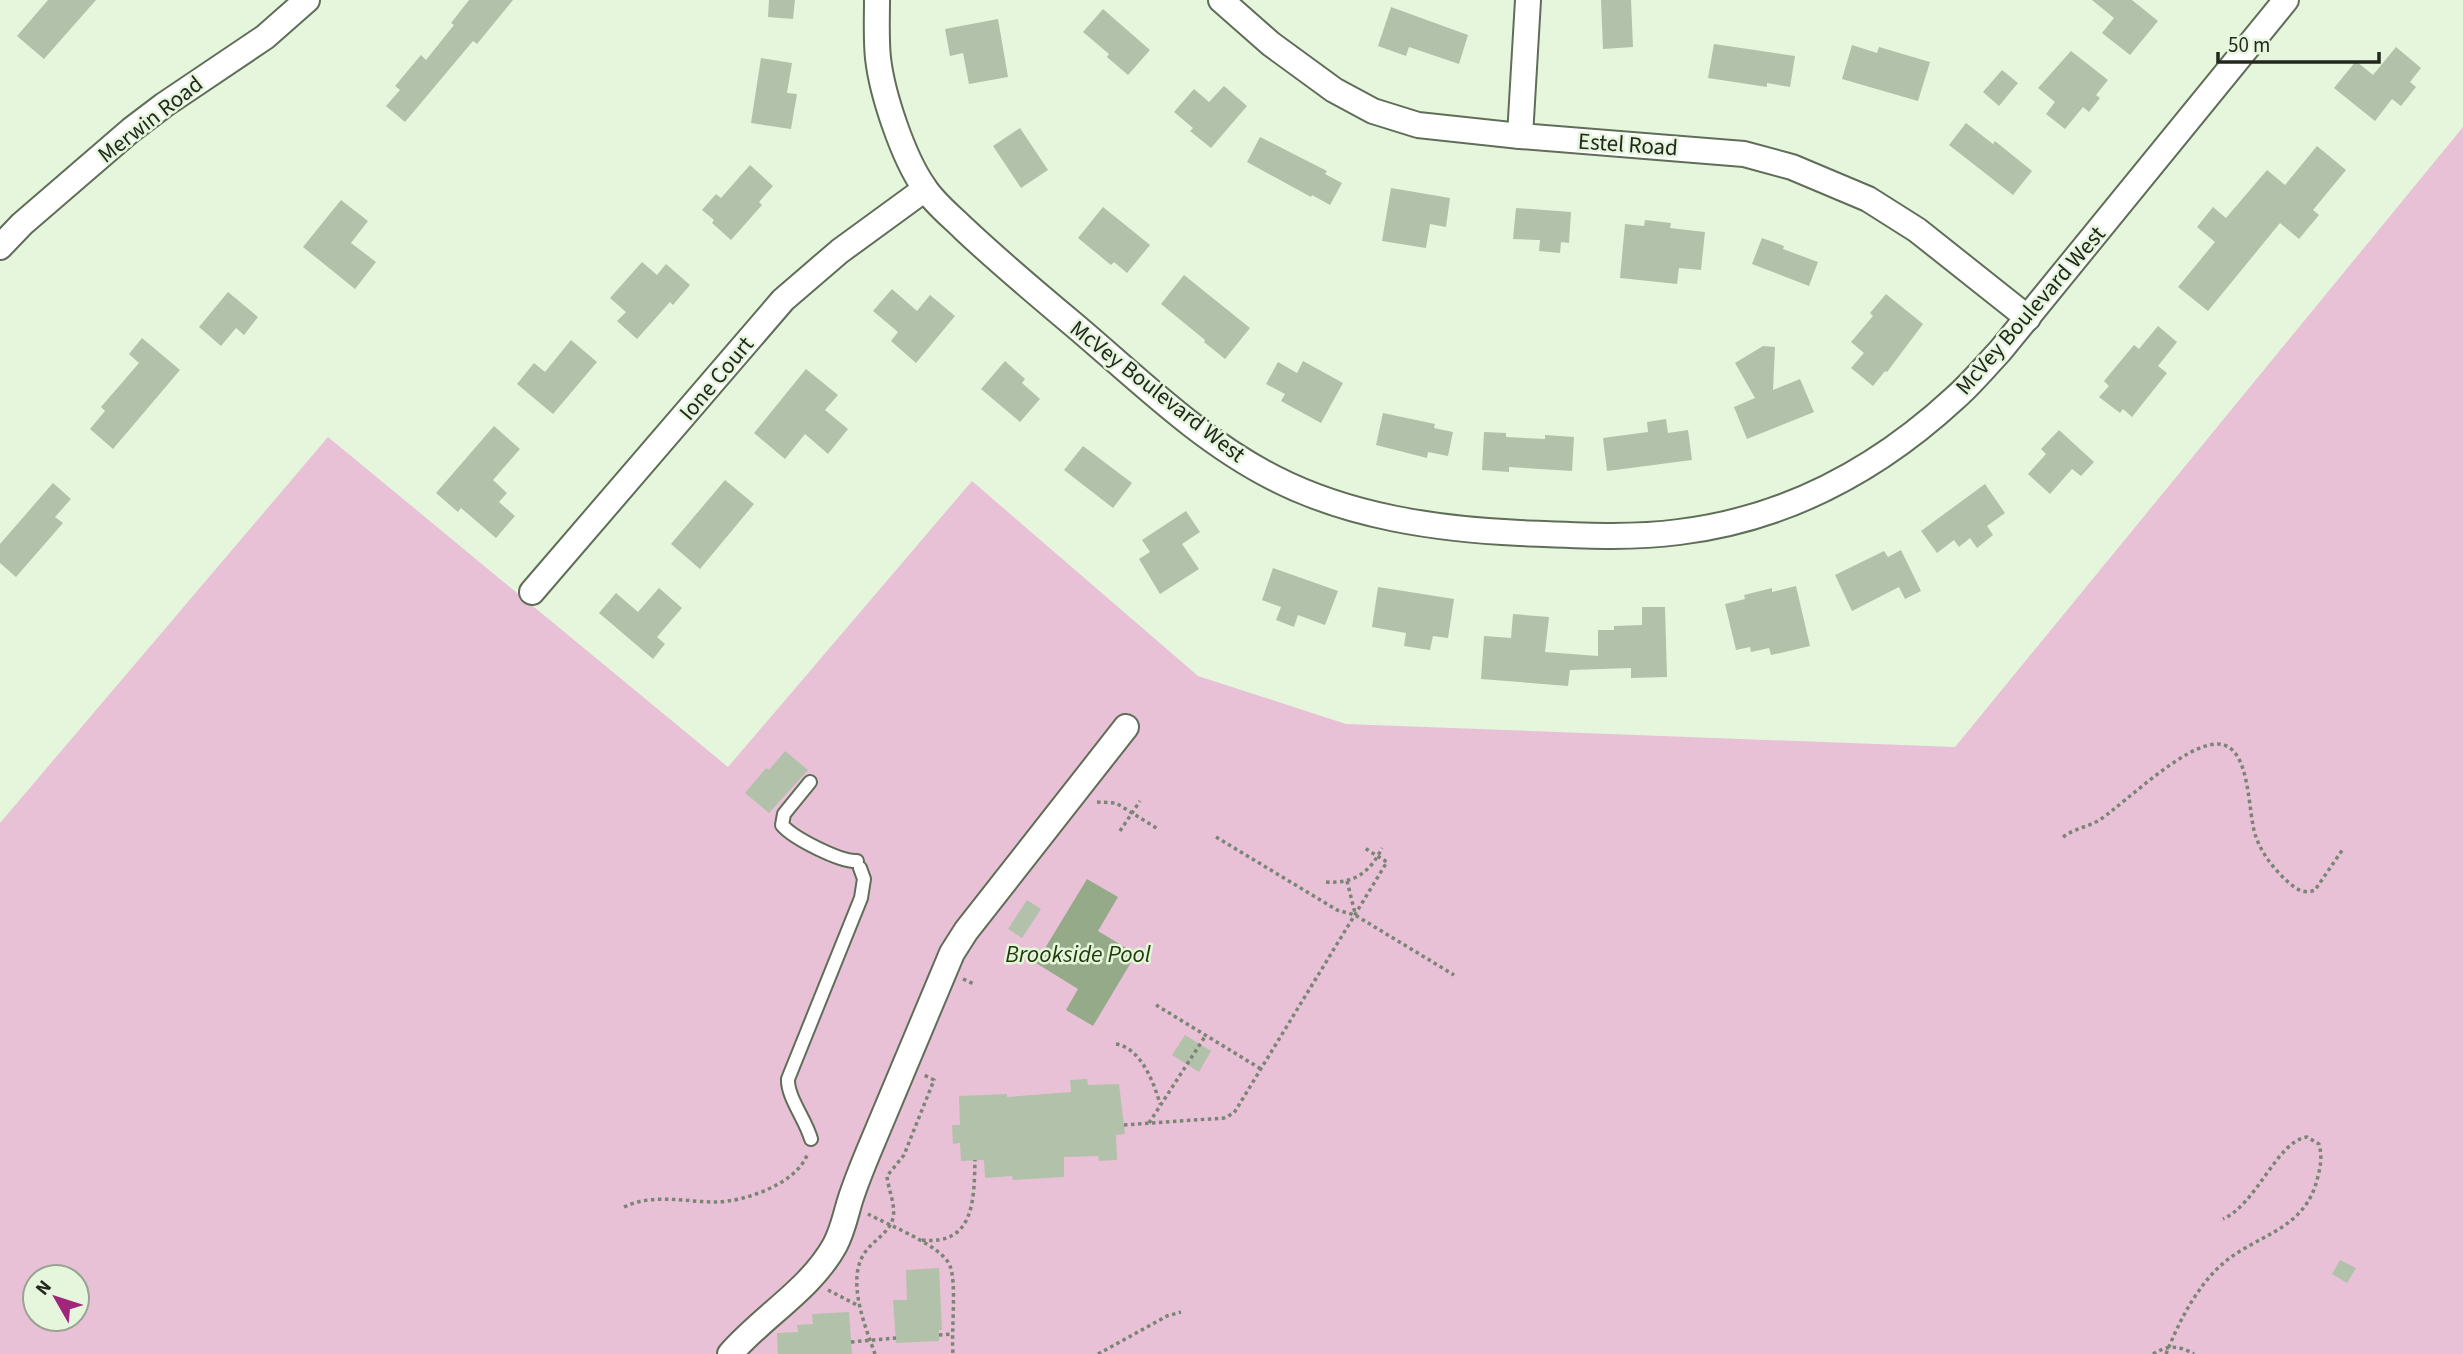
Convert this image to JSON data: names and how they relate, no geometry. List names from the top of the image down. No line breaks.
{"streets":{"street":["Merwin Road","Estel Road","McVey Boulevard West","Ione Court"]},"crossings":[["Estel Road","McVey Boulevard West"],["McVey Boulevard West","Ione Court"]],"water":["Brookside Pool"],"scale_bar":"50 m","north":"top left"}
